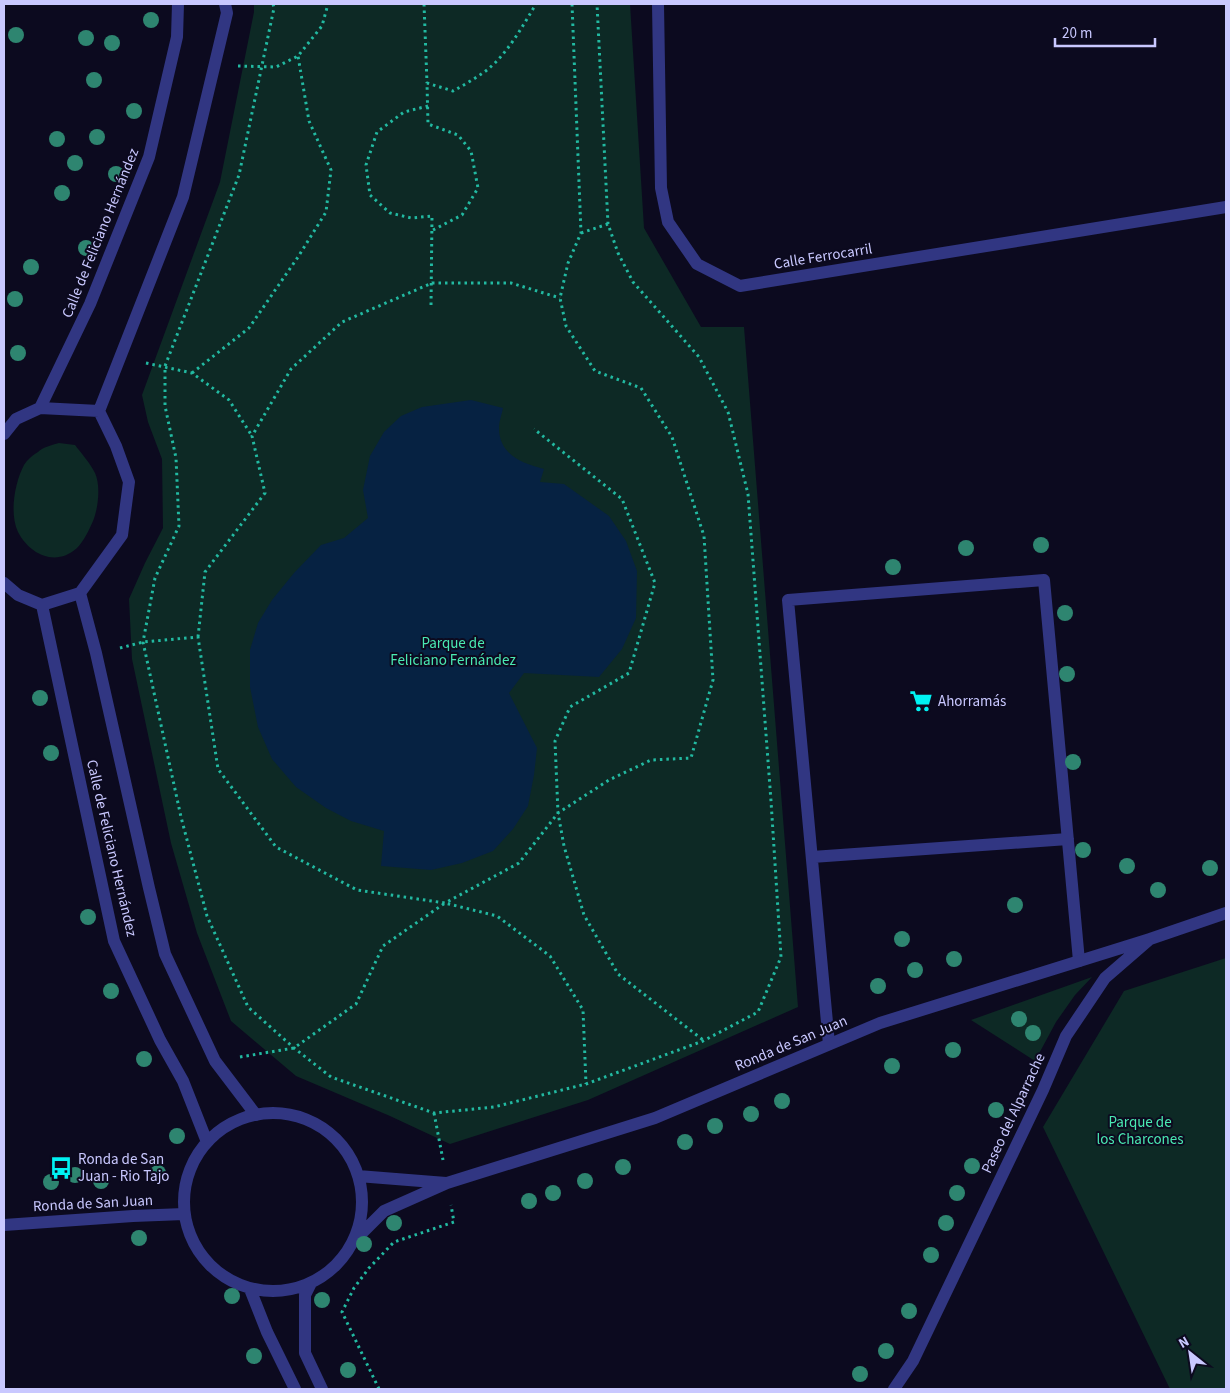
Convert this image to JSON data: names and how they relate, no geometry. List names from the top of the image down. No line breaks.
{"streets":{"street":["Calle de Feliciano Hernández","Calle Ferrocarril","Ronda de San Juan","Paseo del Alparrache"]},"crossings":[["Calle de Feliciano Hernández","Ronda de San Juan"],["Ronda de San Juan","Paseo del Alparrache"]],"parks":["Parque de Feliciano Fernández","Parque de los Charcones"],"places":{"supermarket":["Ahorramás"],"bus stop":["Ronda de San Juan - Rio Tajo"]},"scale_bar":"20 m","north":"top left"}
